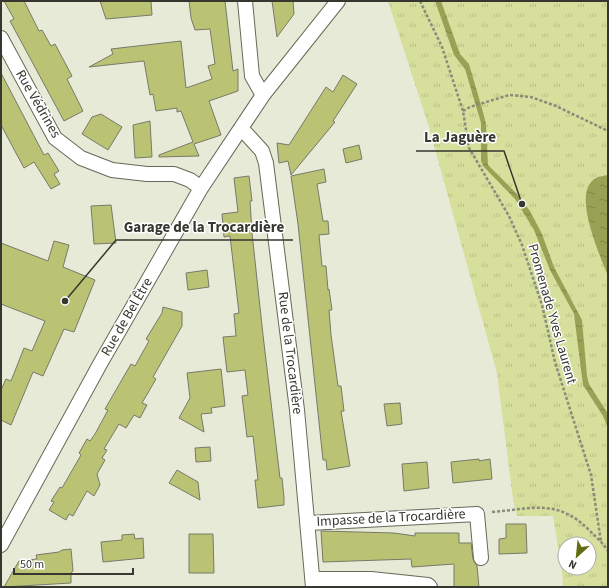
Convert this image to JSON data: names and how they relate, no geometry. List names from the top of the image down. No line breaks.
{"streets":{"street":["Rue Védrines","Rue de Bel Être","Rue de la Trocardière","Impasse de la Trocardière"],"path":["Promenade Yves Laurent"]},"crossings":[["Rue Védrines","Rue de Bel Être"],["Rue de Bel Être","Rue de la Trocardière"],["Rue de la Trocardière","Impasse de la Trocardière"]],"places":["La Jaguère","Garage de la Trocardière"],"scale_bar":"50 m","north":"bottom left"}
